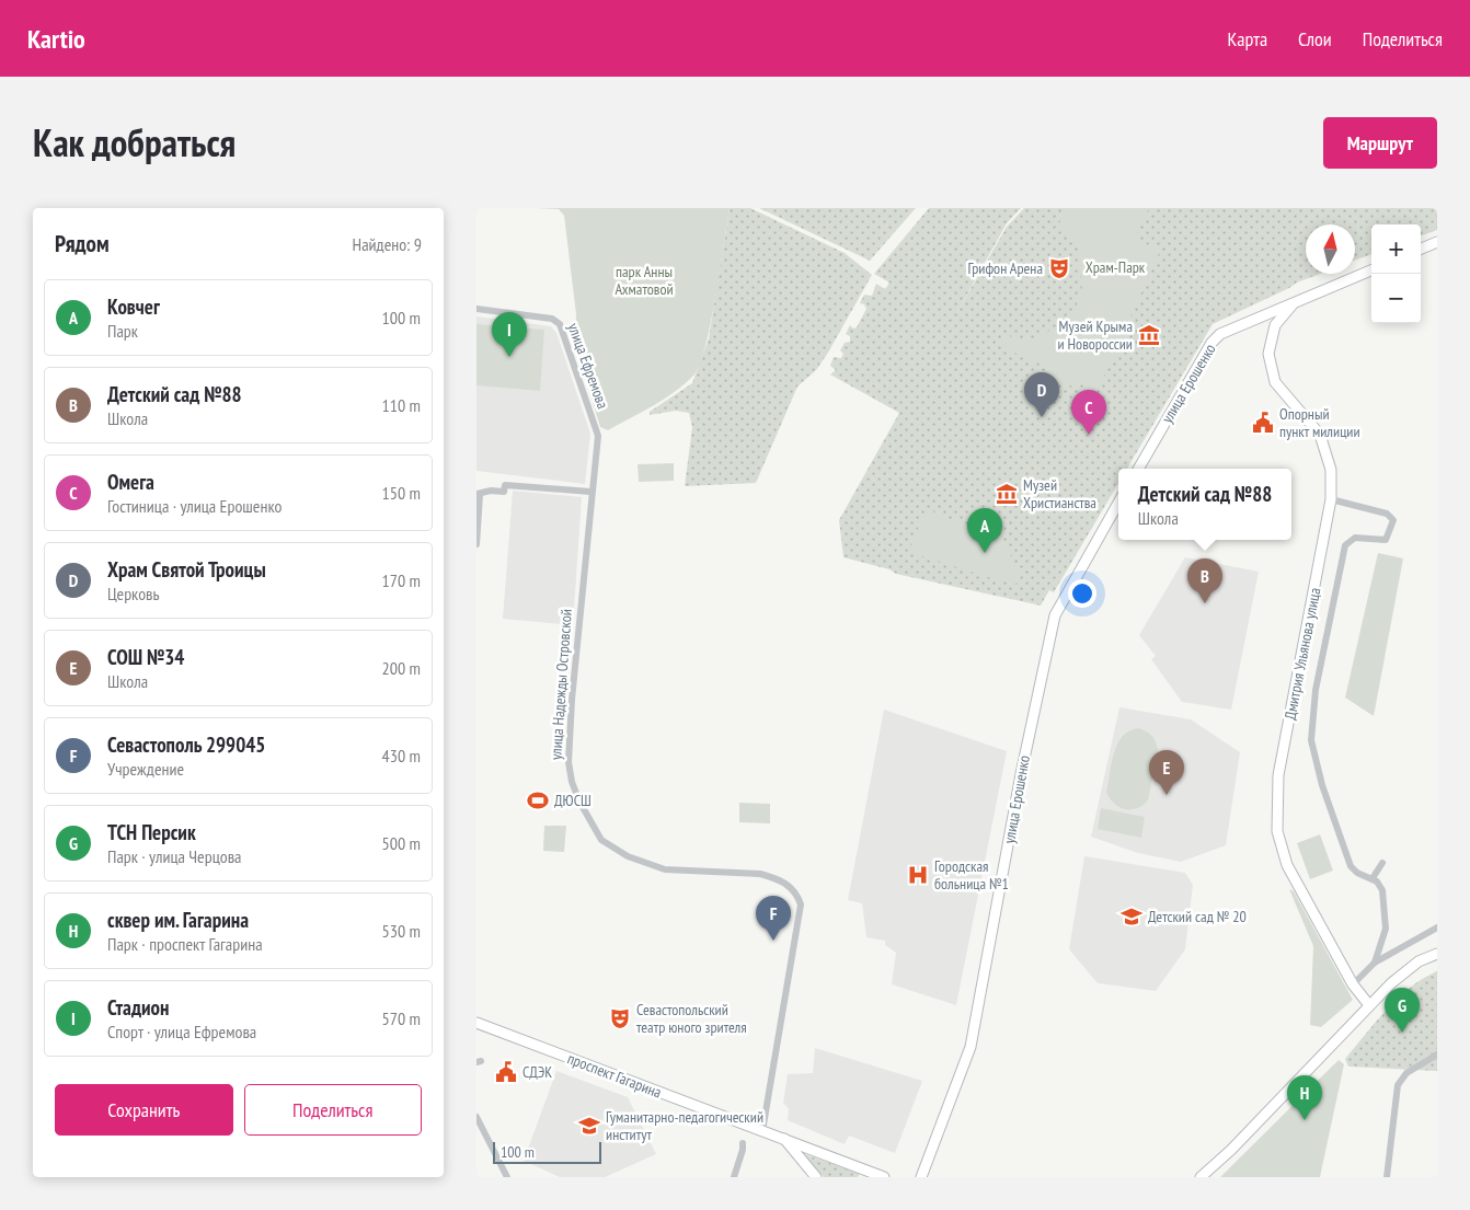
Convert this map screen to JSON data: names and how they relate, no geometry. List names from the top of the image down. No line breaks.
{"streets":{"main road":["улица Ерошенко","Дмитрия Ульянова улица","проспект Гагарина"],"street":["улица Ефремова","улица Надежды Островской"]},"crossings":[["улица Ефремова","улица Надежды Островской"],["улица Ерошенко","Дмитрия Ульянова улица"],["улица Надежды Островской","проспект Гагарина"]],"parks":["Храм-Парк","парк Анны Ахматовой"],"places":{"theatre":["Грифон Арена","Севастопольский театр юного зрителя"],"museum":["Музей Крыма и Новороссии","Музей Христианства"],"public building":["Опорный пункт милиции","СДЭК"],"sports":["ДЮСШ"],"hospital":["Городская больница №1"],"school or university":["Детский сад № 20","Гуманитарно-педагогический институт"]},"scale_bar":"100 m","north":"top","page":{"header":"Kartio","nav":["Карта","Слои","Поделиться"],"title":"Как добраться","buttons":["Маршрут",["Сохранить","Поделиться"]],"heading":["Рядом","Найдено: 9"],"map_buttons":["+","−"],"list":[{"mark":"A","name":"Ковчег","note":"Парк","value":"100 m"},{"mark":"B","name":"Детский сад №88","note":"Школа","value":"110 m"},{"mark":"C","name":"Омега","note":"Гостиница · улица Ерошенко","value":"150 m"},{"mark":"D","name":"Храм Святой Троицы","note":"Церковь","value":"170 m"},{"mark":"E","name":"СОШ №34","note":"Школа","value":"200 m"},{"mark":"F","name":"Севастополь 299045","note":"Учреждение","value":"430 m"},{"mark":"G","name":"ТСН Персик","note":"Парк · улица Черцова","value":"500 m"},{"mark":"H","name":"сквер им. Гагарина","note":"Парк · проспект Гагарина","value":"530 m"},{"mark":"I","name":"Стадион","note":"Спорт · улица Ефремова","value":"570 m"}],"pins":["I","D","C","A","B","E","F","G","H"],"popup":["Детский сад №88","Школа"],"scale":"100 m"}}
